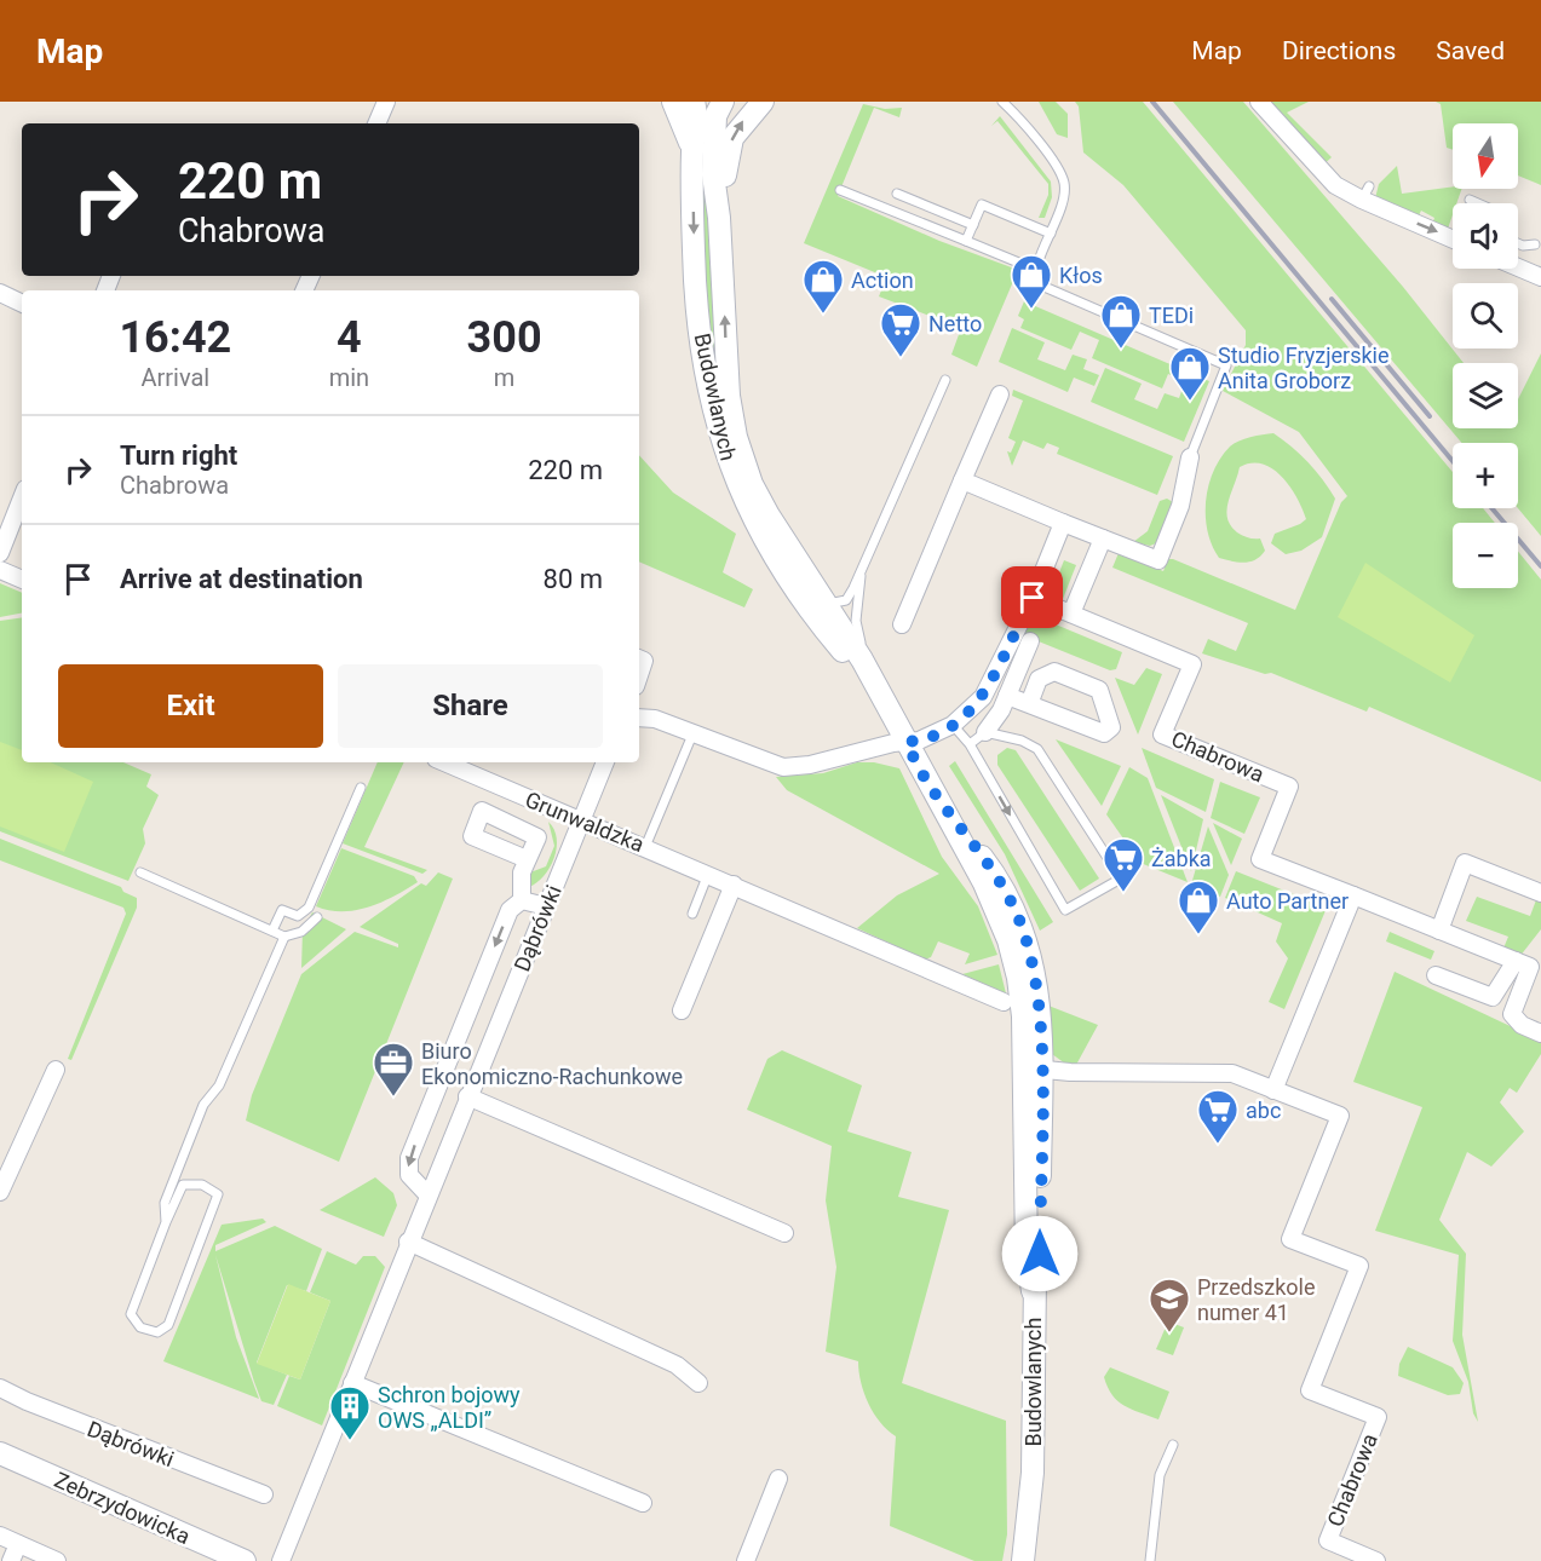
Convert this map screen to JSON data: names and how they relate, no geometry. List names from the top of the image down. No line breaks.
{"streets":{"main road":["Budowlanych","Zebrzydowicka"],"street":["Chabrowa","Grunwaldzka","Dąbrówki"]},"crossings":[["Budowlanych","Chabrowa"],["Grunwaldzka","Dąbrówki"]],"places":{"shop":["Kłos","Action","TEDi","Studio Fryzjerskie Anita Groborz","Auto Partner"],"supermarket":["Netto","Żabka","abc"],"office":["Biuro Ekonomiczno-Rachunkowe"],"school or university":["Przedszkole numer 41"],"building":["Schron bojowy OWS „ALDI”"]},"north":"bottom","page":{"header":"Map","nav":["Map","Directions","Saved"],"map_buttons":["+","−"],"turn":["220 m","Chabrowa"],"eta":["16:42","Arrival","4","min","300","m"],"list":[{"name":"Turn right","note":"Chabrowa","value":"220 m"},{"name":"Arrive at destination","value":"80 m"}],"buttons":["Exit","Share"]}}
